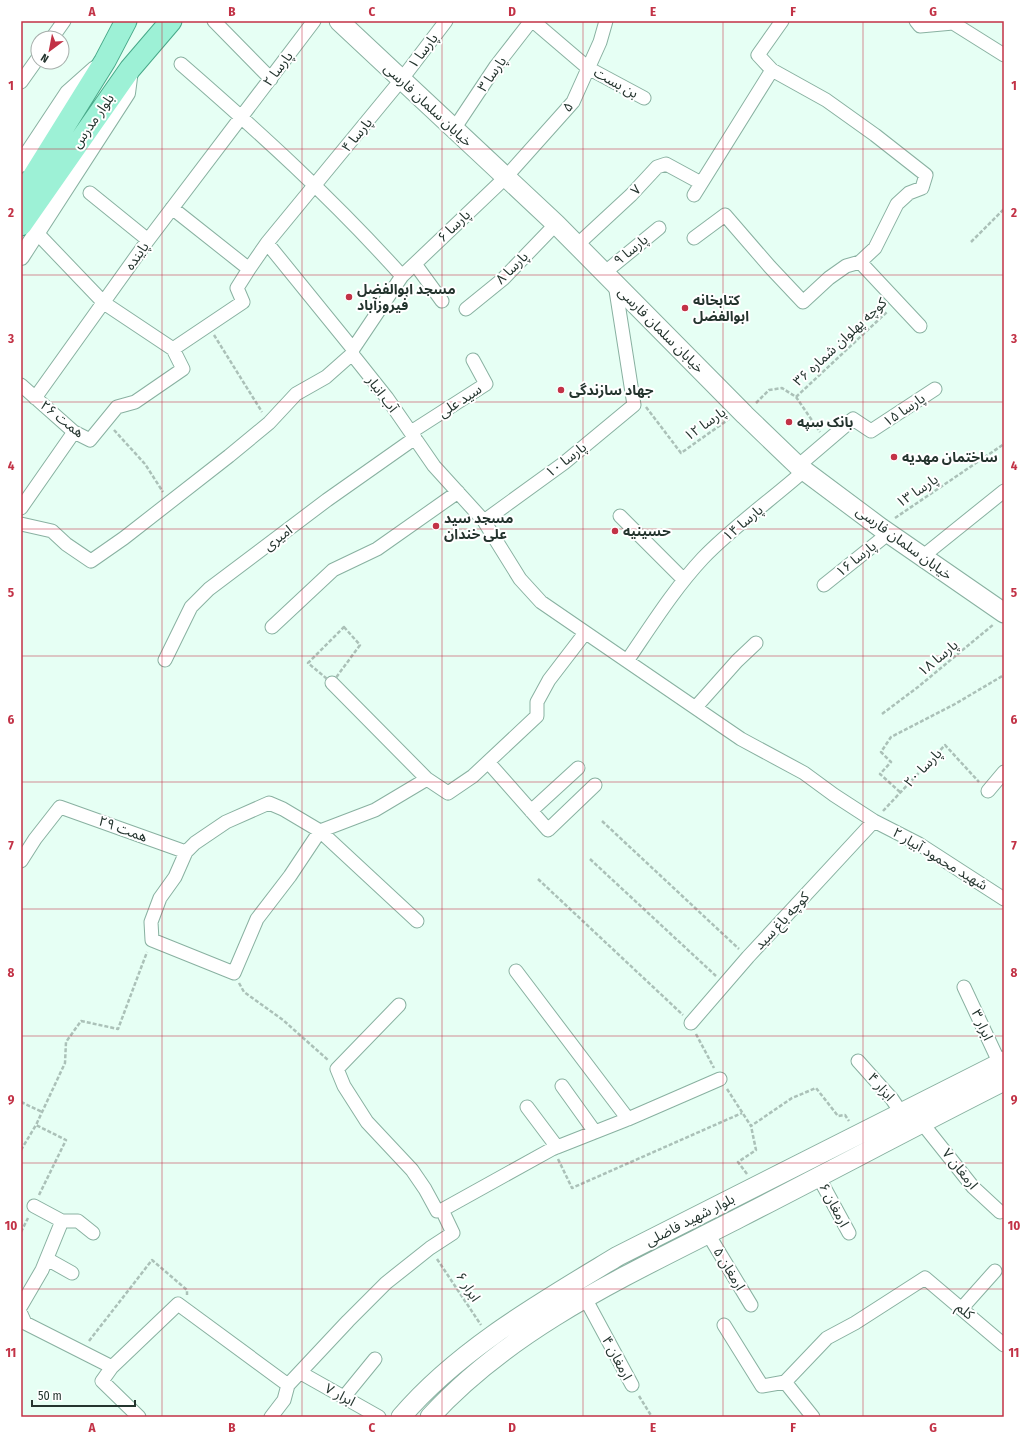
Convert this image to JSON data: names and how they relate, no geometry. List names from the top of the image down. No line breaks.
{"streets":{"main road":["خیابان سلمان فارسی","بلوار مدرس","بلوار شهید فاضلی"],"street":["پارسا ۱","پارسا ۲","پارسا ۳","بن بست","۵","پارسا ۴","۷","پارسا ۶","پارسا ۹","پاینده","پارسا ۸","آب انبار","سید علی","پارسا ۱۵","همت ۲۶","پارسا ۱۰","پارسا ۱۴","امیری","پارسا ۱۶","همت ۲۹","شهید محمود آبیار ۲","کوچه باغ سید","ابرار ۳","ابزار ۴","ارمغان ۷","ارمغان ۶","ارمغان ۵","کلم","ارمغان ۴","ابرار ۷"],"path":["کوچه پهلوان شماره ۳۶","پارسا ۱۲","پارسا ۱۳","پارسا ۱۸","پارسا ۲۰","ابرار ۶"]},"crossings":[["پارسا ۱","خیابان سلمان فارسی"],["پارسا ۱","پارسا ۴"],["پارسا ۲","پاینده"],["پارسا ۳","بن بست"],["پارسا ۳","خیابان سلمان فارسی"],["بن بست","۵"],["خیابان سلمان فارسی","۵"],["خیابان سلمان فارسی","پارسا ۴"],["خیابان سلمان فارسی","۷"],["خیابان سلمان فارسی","پارسا ۶"],["خیابان سلمان فارسی","پارسا ۹"],["خیابان سلمان فارسی","پارسا ۸"],["خیابان سلمان فارسی","پارسا ۱۵"],["خیابان سلمان فارسی","پارسا ۱۲"],["خیابان سلمان فارسی","پارسا ۱۰"],["خیابان سلمان فارسی","پارسا ۱۳"],["خیابان سلمان فارسی","پارسا ۱۴"],["خیابان سلمان فارسی","پارسا ۱۶"],["خیابان سلمان فارسی","پارسا ۱۸"],["۵","پارسا ۶"],["پارسا ۴","آب انبار"],["پارسا ۶","آب انبار"],["پارسا ۹","پارسا ۱۰"],["پاینده","همت ۲۶"],["کوچه پهلوان شماره ۳۶","پارسا ۱۲"],["آب انبار","سید علی"],["آب انبار","امیری"],["سید علی","امیری"],["پارسا ۱۵","پارسا ۱۴"],["پارسا ۱۲","پارسا ۱۰"],["پارسا ۱۰","شهید محمود آبیار ۲"],["پارسا ۱۳","پارسا ۱۶"],["پارسا ۱۴","شهید محمود آبیار ۲"],["پارسا ۲۰","شهید محمود آبیار ۲"],["پارسا ۲۰","کوچه باغ سید"],["شهید محمود آبیار ۲","کوچه باغ سید"],["ابرار ۳","بلوار شهید فاضلی"],["ابزار ۴","بلوار شهید فاضلی"],["ارمغان ۷","بلوار شهید فاضلی"],["ارمغان ۶","بلوار شهید فاضلی"],["بلوار شهید فاضلی","ارمغان ۵"],["بلوار شهید فاضلی","ابرار ۶"],["بلوار شهید فاضلی","ارمغان ۴"]],"places":["مسجد ابوالفضل فیروزآباد","کتابخانه ابوالفضل","جهاد سازندگی","بانک سپه","ساختمان مهدیه","مسجد سید علی خندان","حسینیه"],"scale_bar":"50 m","north":"bottom left","grid":{"columns":["A","B","C","D","E","F","G"],"rows":["1","2","3","4","5","6","7","8","9","10","11"]}}
